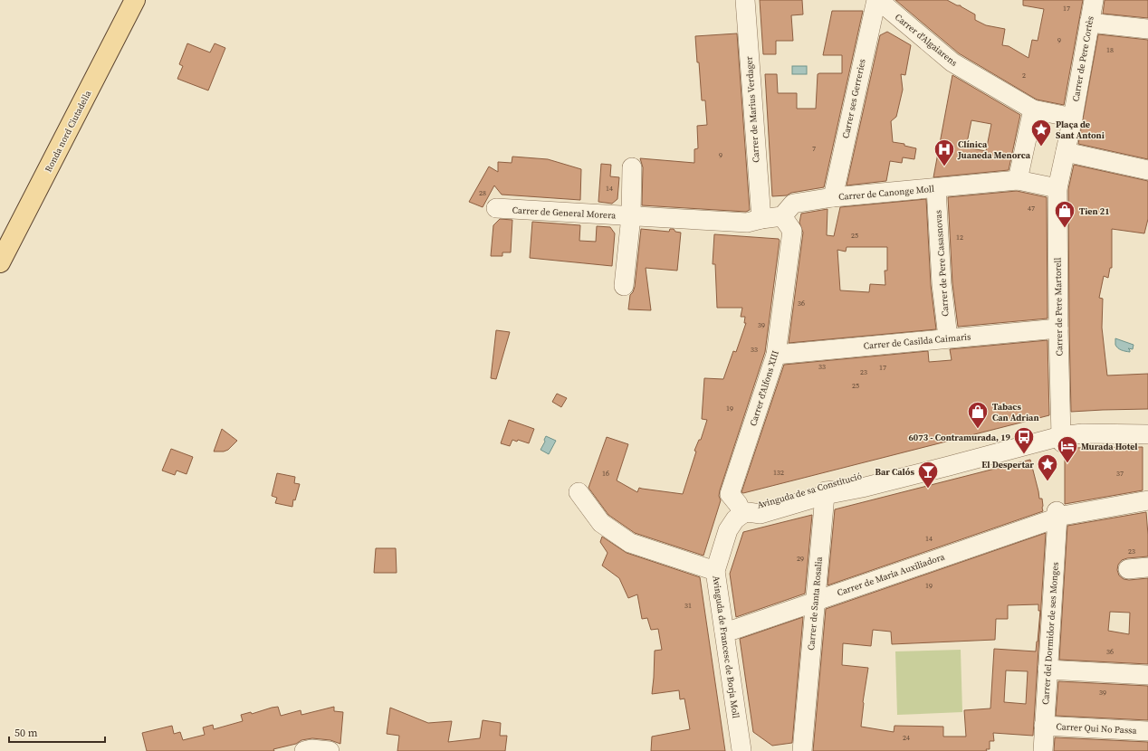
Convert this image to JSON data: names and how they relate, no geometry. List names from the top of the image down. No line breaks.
{"streets":{"main road":["Ronda nord Ciutadella"],"street":["Carrer d'Algaiarens","Carrer de Pere Cortès","Carrer ses Gerreries","Carrer de Marius Verdager","Carrer de Canonge Moll","Carrer de General Morera","Carrer de Pere Casasnovas","Carrer de Pere Martorell","Carrer de Casilda Caimaris","Carrer d'Alfons XIII","Avinguda de sa Constitució","Carrer de Maria Auxiliadora","Carrer de Santa Rosalia","Carrer del Dormidor de ses Monges","Avinguda de Francesc de Borja Moll","Carrer Qui No Passa"]},"crossings":[["Carrer d'Algaiarens","Carrer ses Gerreries"],["Carrer ses Gerreries","Carrer de Canonge Moll"],["Carrer de Marius Verdager","Carrer de General Morera"],["Carrer de Canonge Moll","Carrer de Pere Casasnovas"],["Carrer de Canonge Moll","Carrer d'Alfons XIII"],["Carrer de Pere Casasnovas","Carrer de Casilda Caimaris"],["Carrer de Pere Martorell","Carrer de Casilda Caimaris"],["Carrer de Pere Martorell","Avinguda de sa Constitució"],["Carrer de Casilda Caimaris","Carrer d'Alfons XIII"],["Carrer d'Alfons XIII","Avinguda de sa Constitució"],["Carrer d'Alfons XIII","Avinguda de Francesc de Borja Moll"],["Avinguda de sa Constitució","Carrer de Santa Rosalia"],["Avinguda de sa Constitució","Avinguda de Francesc de Borja Moll"],["Carrer de Maria Auxiliadora","Carrer de Santa Rosalia"],["Carrer de Maria Auxiliadora","Carrer del Dormidor de ses Monges"],["Carrer de Maria Auxiliadora","Avinguda de Francesc de Borja Moll"],["Carrer del Dormidor de ses Monges","Carrer Qui No Passa"]],"places":{"place":["Plaça de Sant Antoni","El Despertar"],"hospital":["Clínica Juaneda Menorca"],"shop":["Tien 21","Tabacs Can Adrian"],"bus stop":["6073 - Contramurada, 19"],"hotel":["Murada Hotel"],"bar":["Bar Calós"]},"house_numbers":["17","9","18","2","7","9","14","28","47","25","12","36","39","33","33","17","23","25","19","132","16","37","14","23","29","19","31","36","39","24"],"scale_bar":"50 m"}
